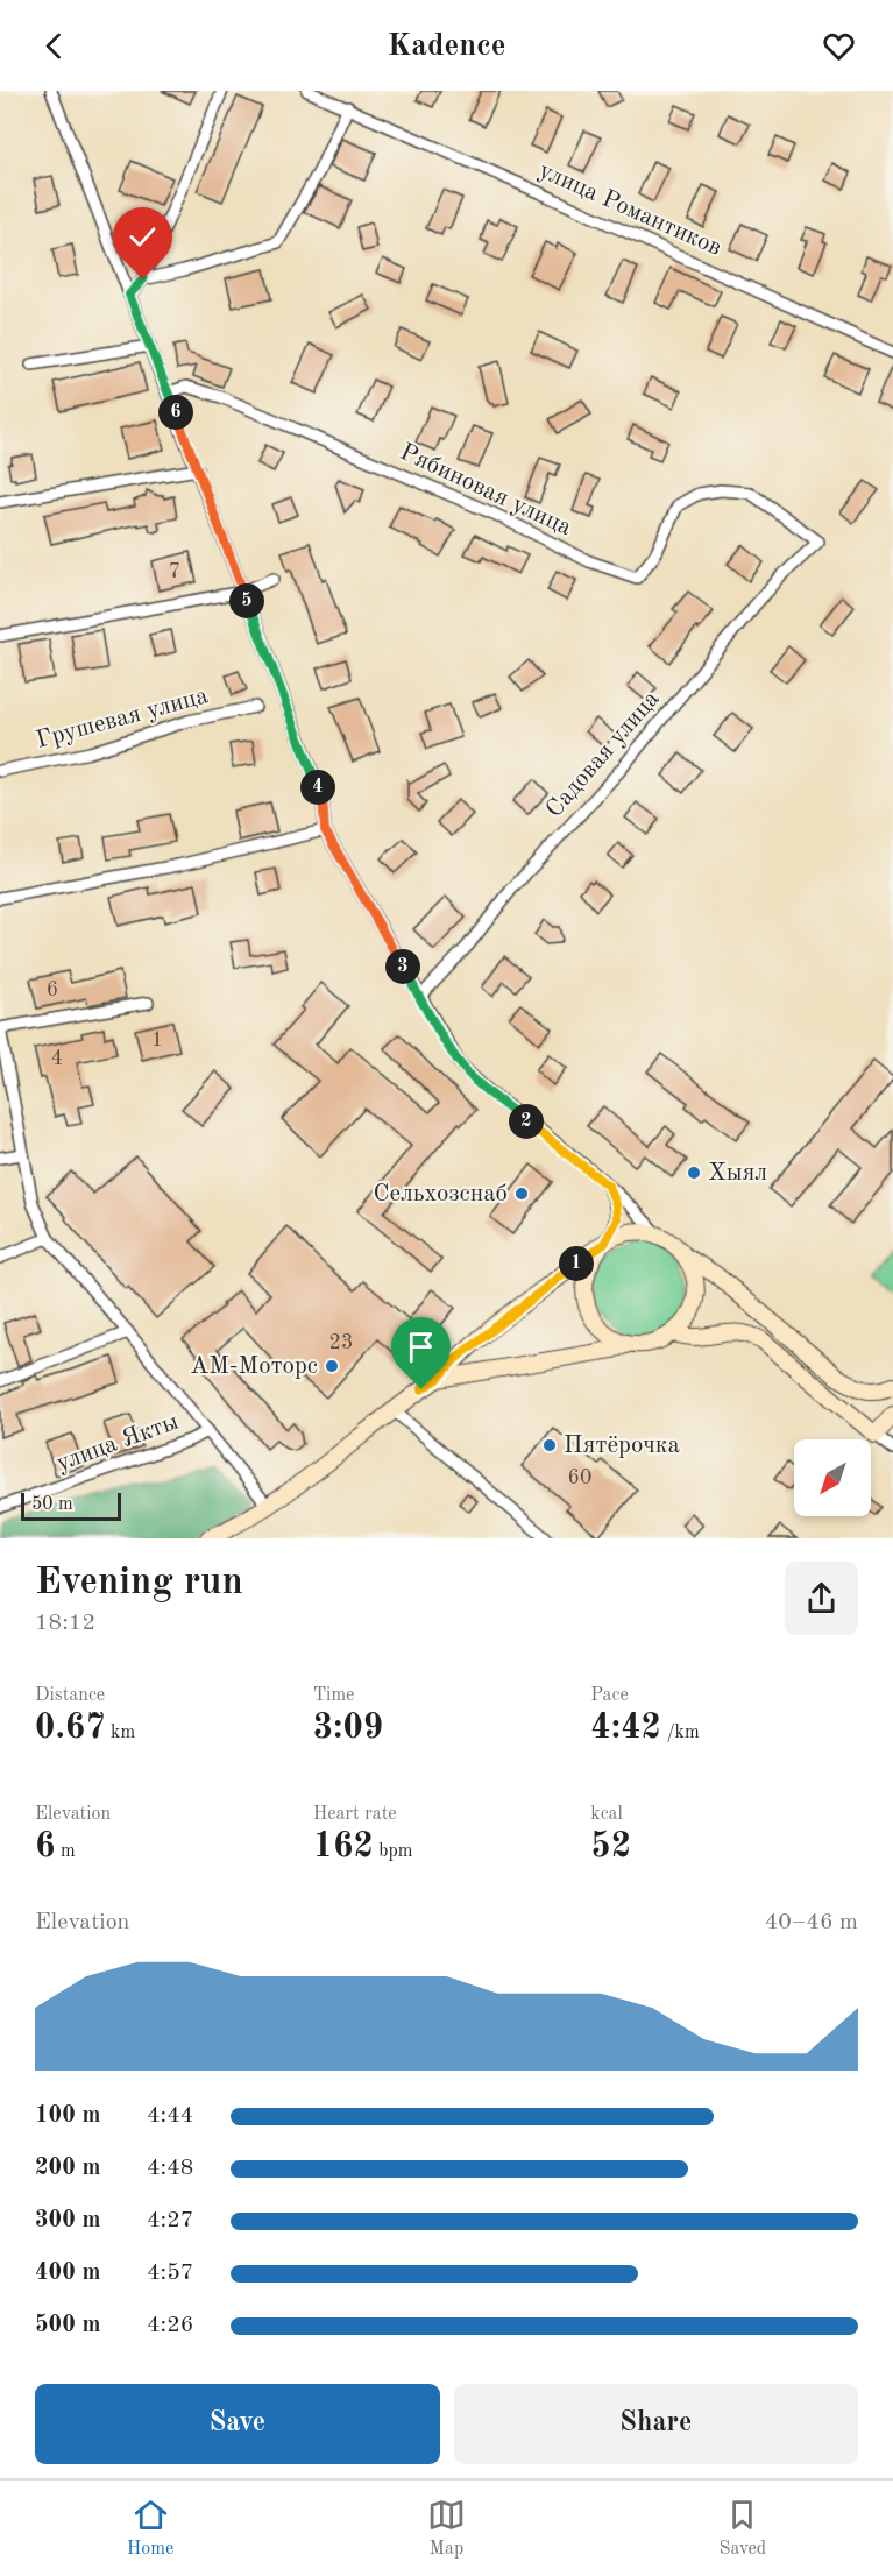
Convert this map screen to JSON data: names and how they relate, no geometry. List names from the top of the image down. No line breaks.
{"streets":{"street":["улица Романтиков","Рябиновая улица","Грушевая улица","Садовая улица","улица Якты"]},"crossings":[["Рябиновая улица","Садовая улица"]],"places":["Хыял","Сельхозснаб","АМ-Моторс","Пятёрочка"],"house_numbers":["7","6","1","4","23","60"],"scale_bar":"50 m","north":"bottom left","page":{"header":"Kadence","pins":["6","5","4","3","2","1"],"scale":"50 m","heading":["Evening run","18:12"],"stats":[["Distance","0.67 km"],["Time","3:09"],["Pace","4:42 /km"],["Elevation","6 m"],["Heart rate","162 bpm"],["kcal","52"]],"chart":["Elevation","40–46 m"],"list":[{"name":"100 m","note":"4:44"},{"name":"200 m","note":"4:48"},{"name":"300 m","note":"4:27"},{"name":"400 m","note":"4:57"},{"name":"500 m","note":"4:26"}],"buttons":["Save","Share"],"tabs":["Home","Map","Saved"]}}
